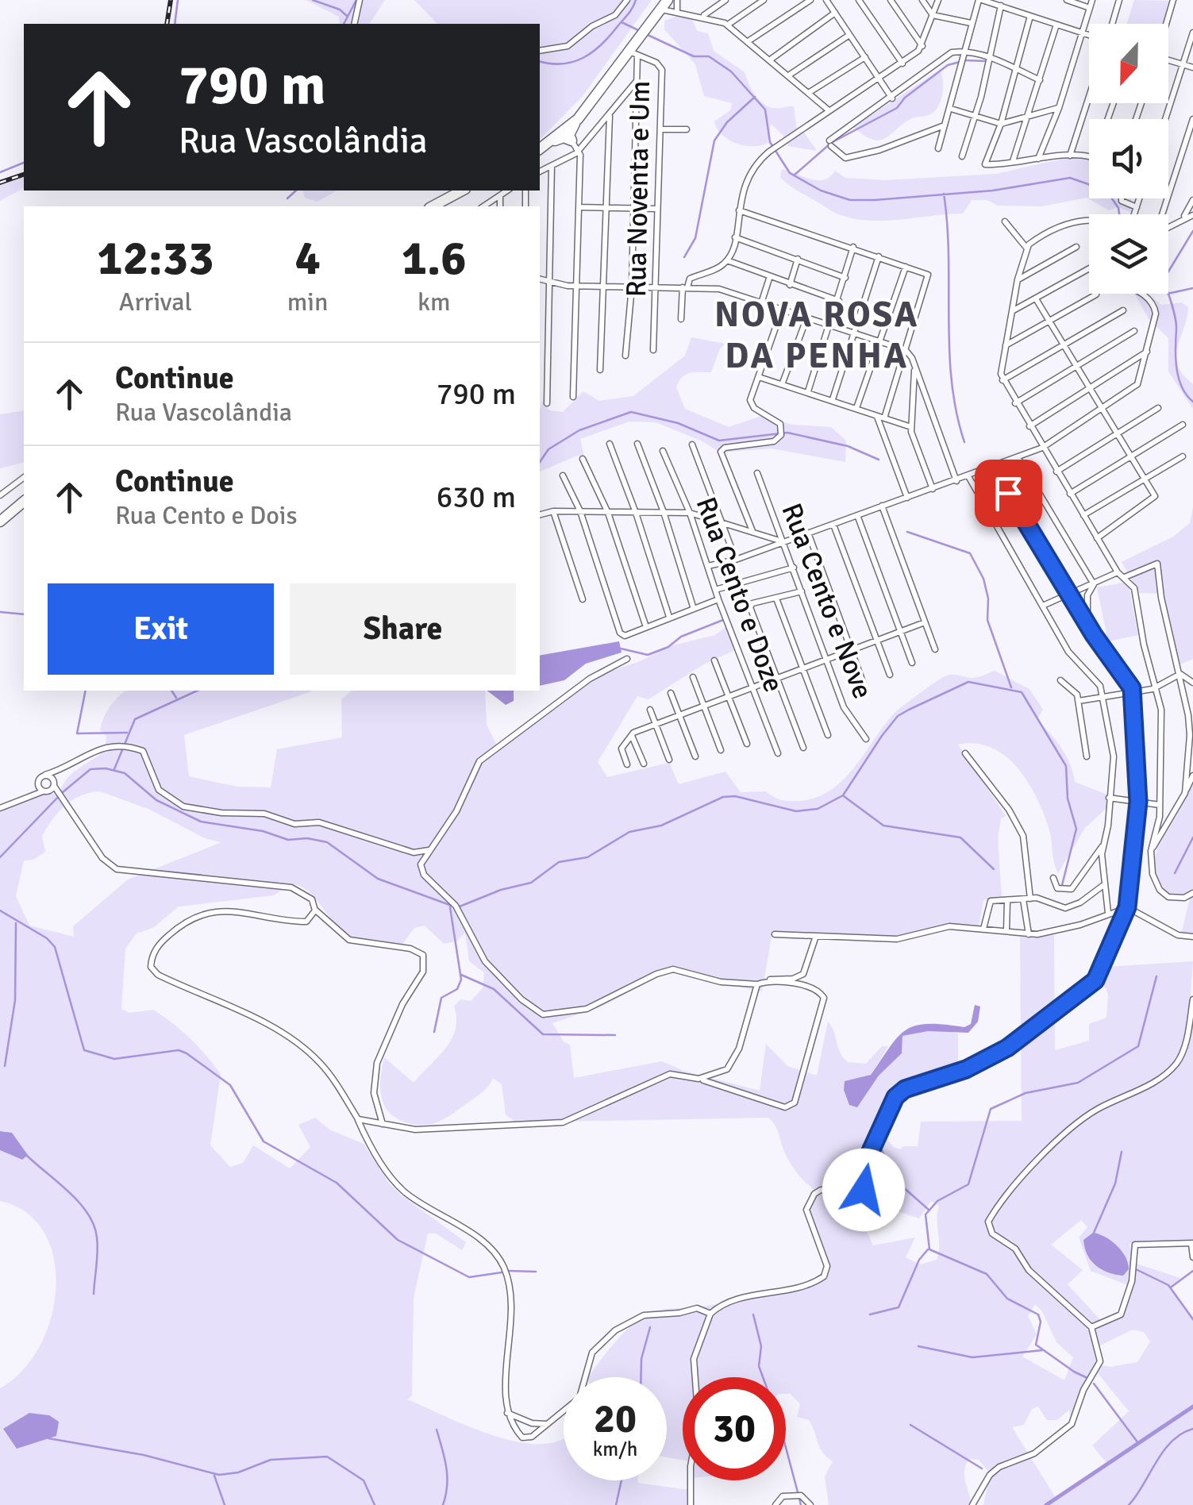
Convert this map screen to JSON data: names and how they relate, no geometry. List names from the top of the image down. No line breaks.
{"streets":{"street":["Rua Noventa e Um","Rua Cento e Doze","Rua Cento e Nove"]},"districts":["NOVA ROSA DA PENHA"],"north":"bottom","page":{"turn":["790 m","Rua Vascolândia"],"eta":["12:33","Arrival","4","min","1.6","km"],"list":[{"name":"Continue","note":"Rua Vascolândia","value":"790 m"},{"name":"Continue","note":"Rua Cento e Dois","value":"630 m"}],"buttons":["Exit","Share"],"speed":"20 km/h","limit":"30"}}
